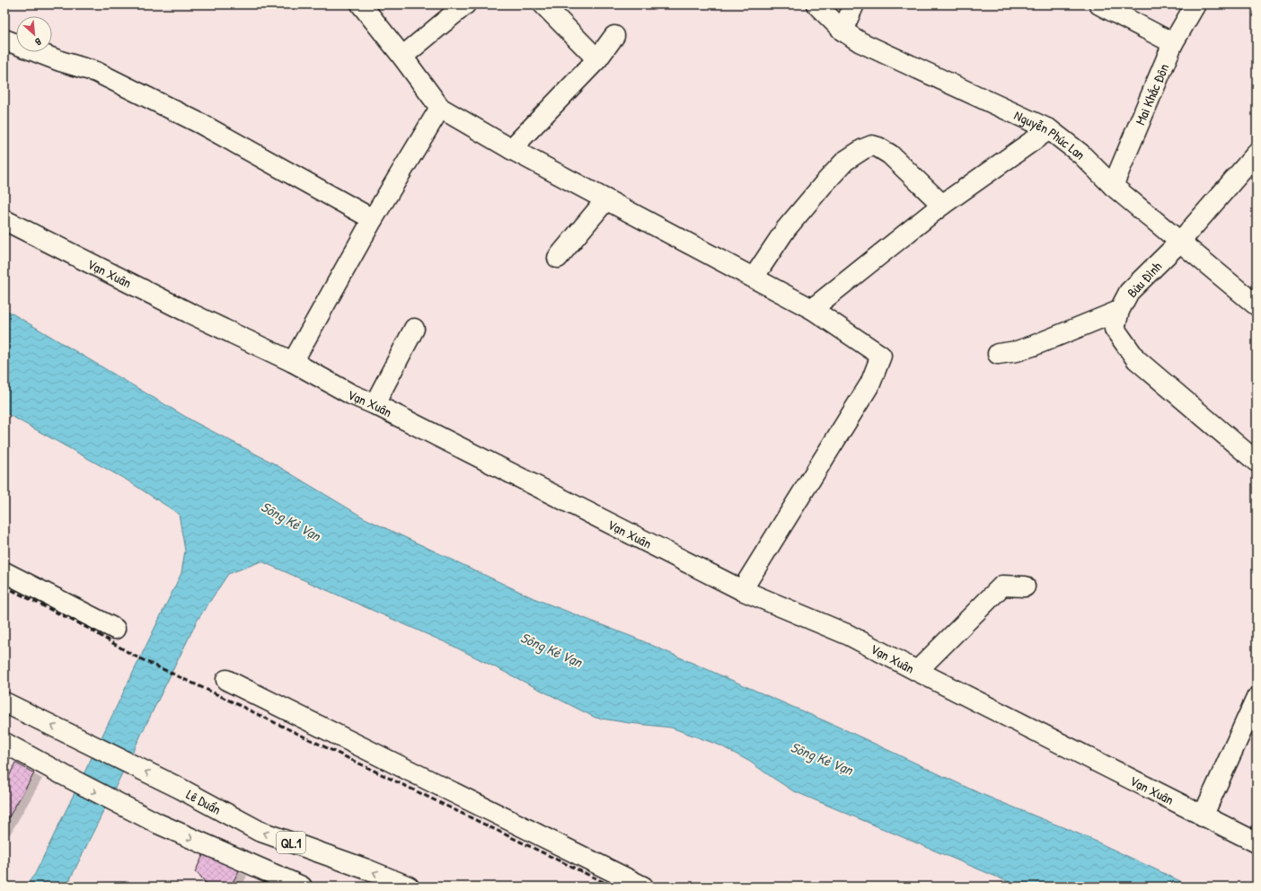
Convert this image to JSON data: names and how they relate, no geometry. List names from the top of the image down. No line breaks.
{"streets":{"street":["Mai Khắc Đôn","Nguyễn Phúc Lan","Vạn Xuân","Bửu Đình","Lê Duẩn","QL.1"]},"crossings":[["Mai Khắc Đôn","Nguyễn Phúc Lan"],["Nguyễn Phúc Lan","Bửu Đình"]],"water":["Sông Kẻ Vạn"],"north":"bottom right"}
